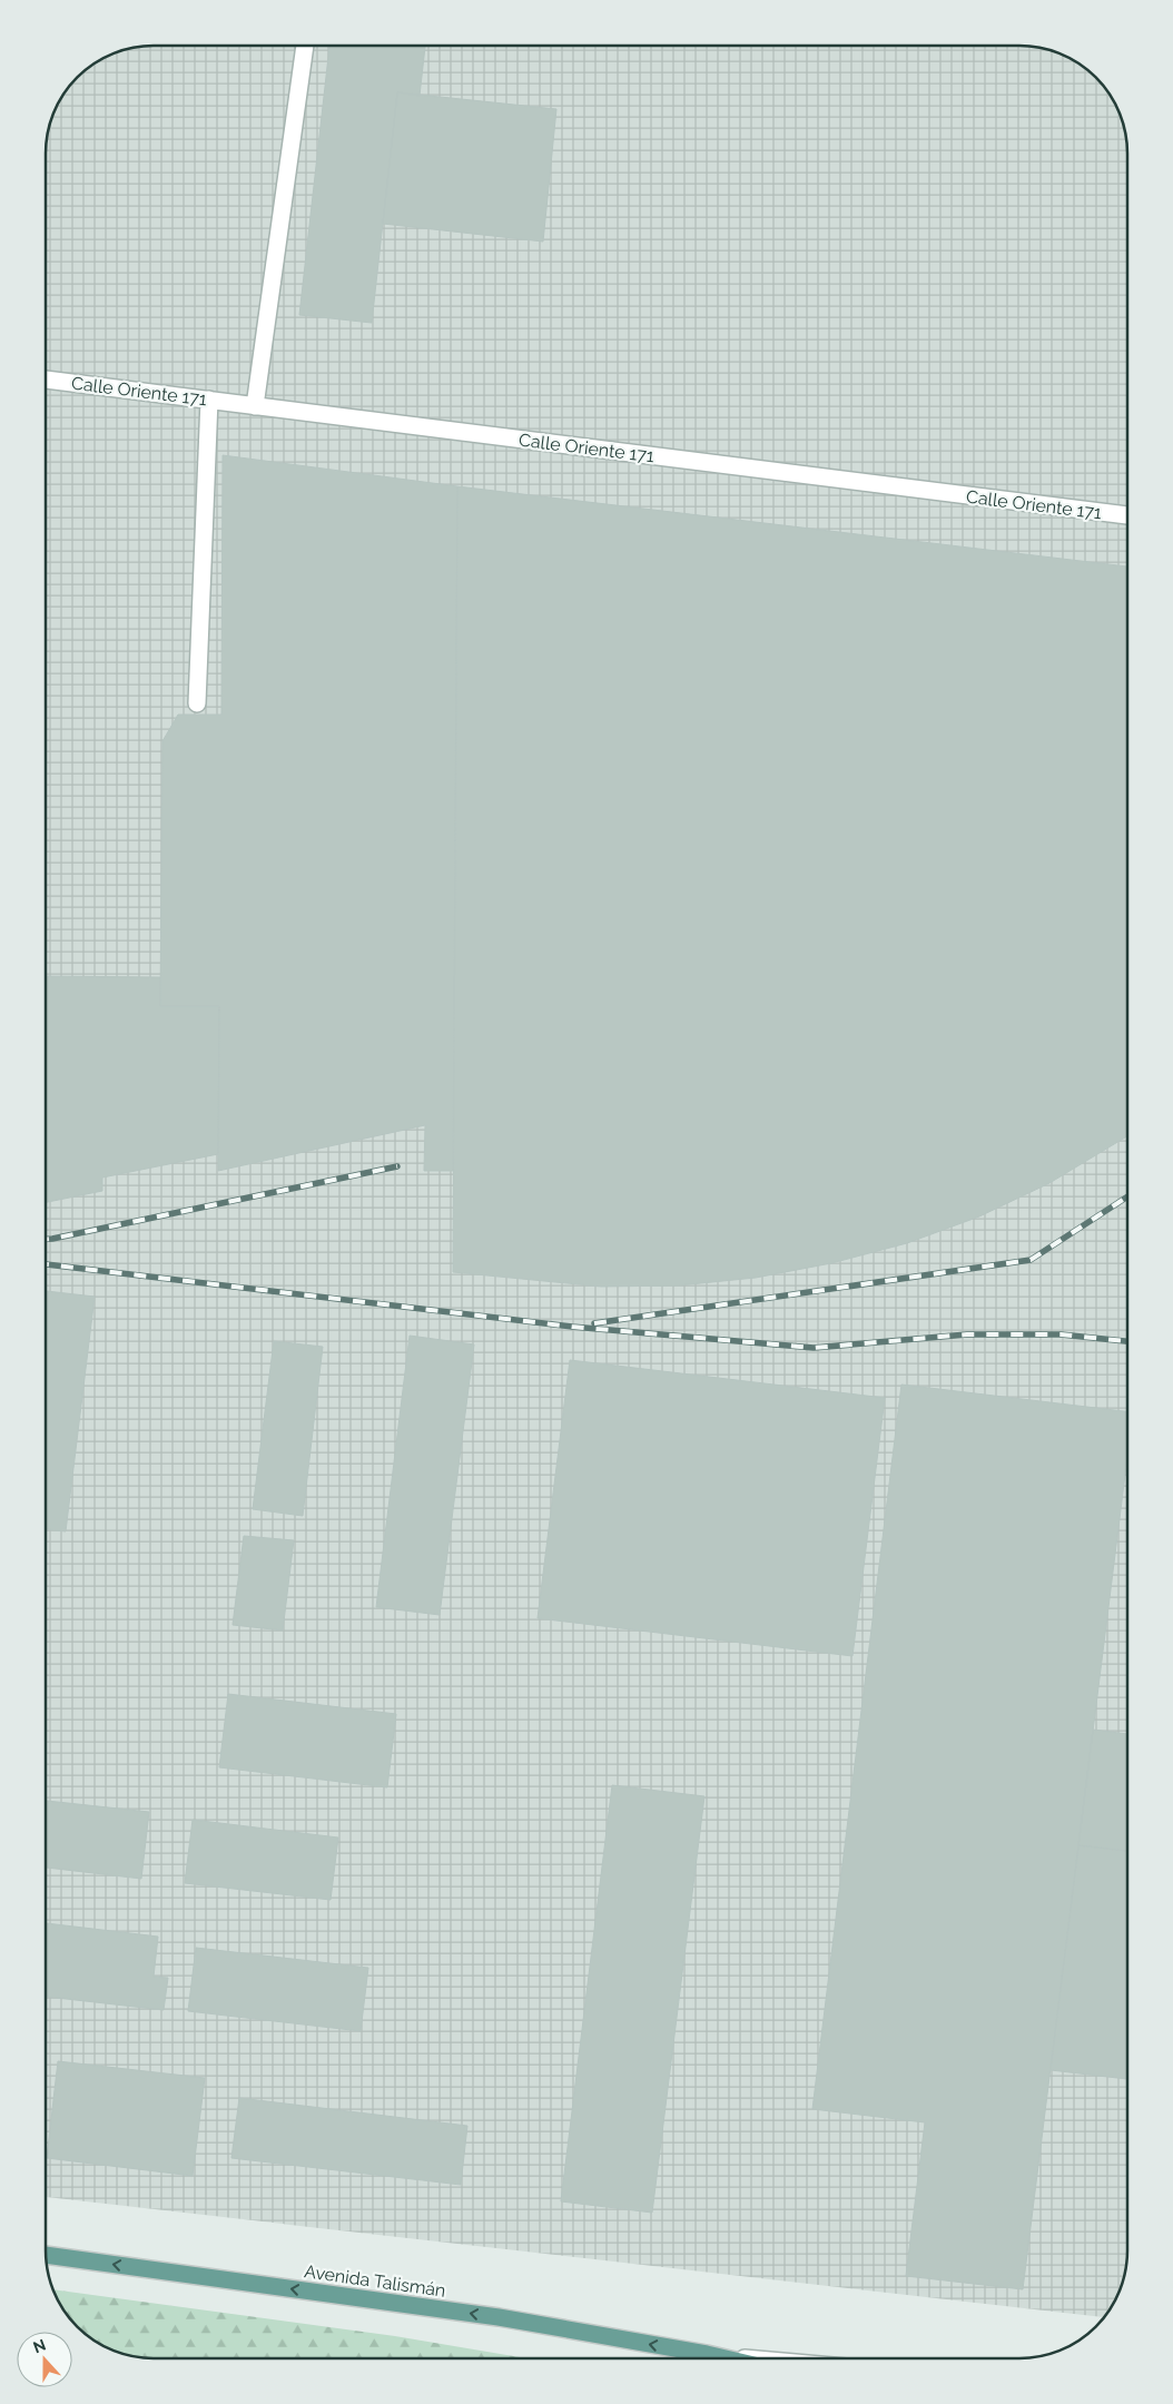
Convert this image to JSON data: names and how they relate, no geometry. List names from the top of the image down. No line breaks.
{"streets":{"main road":["Avenida Talismán"],"street":["Calle Oriente 171"]},"one_way":["Avenida Talismán"],"north":"top"}
